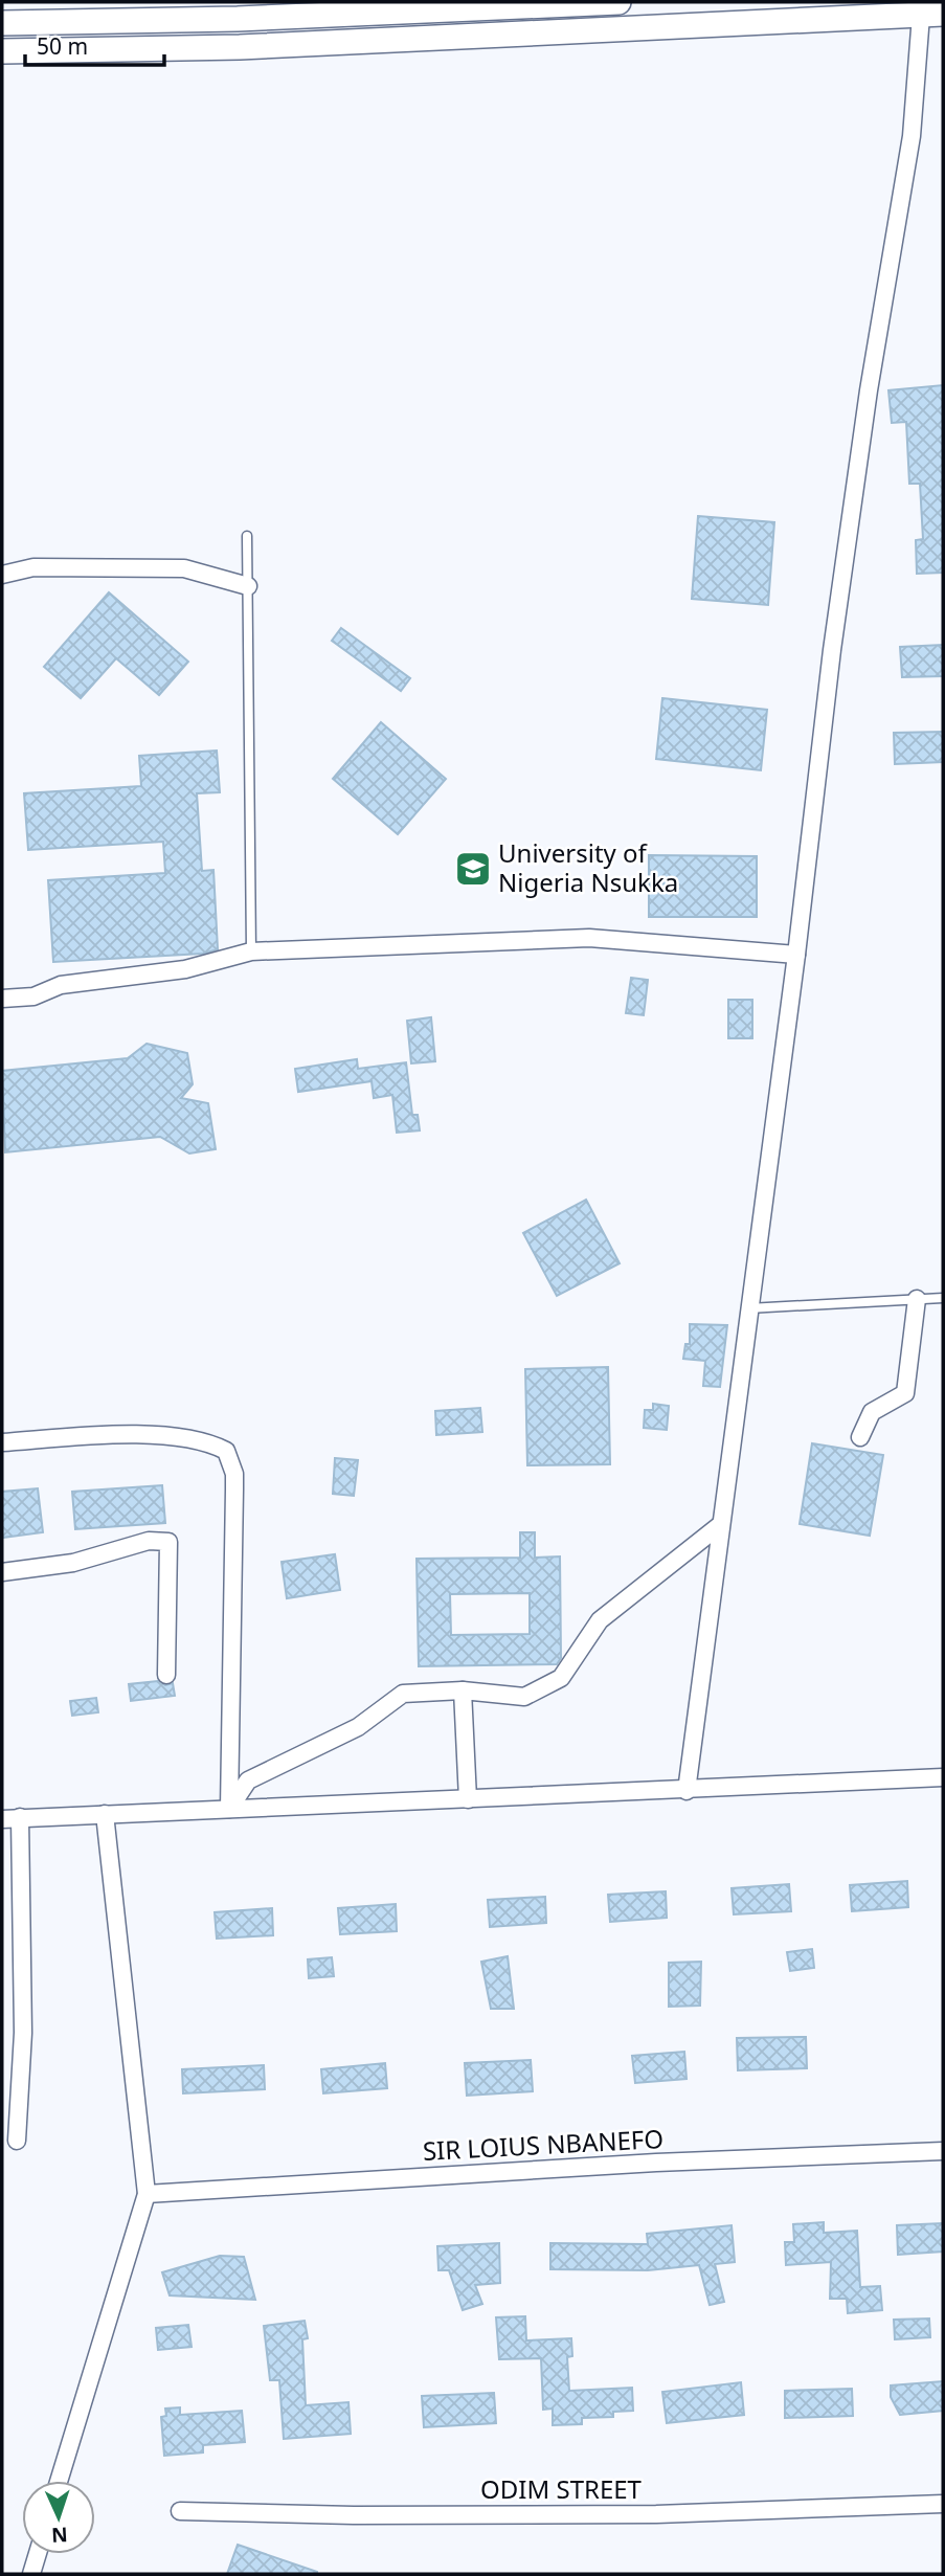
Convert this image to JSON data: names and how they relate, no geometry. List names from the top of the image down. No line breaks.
{"streets":{"street":["SIR LOIUS NBANEFO","ODIM STREET"]},"places":{"school or university":["University of Nigeria Nsukka"]},"scale_bar":"50 m","north":"bottom"}
